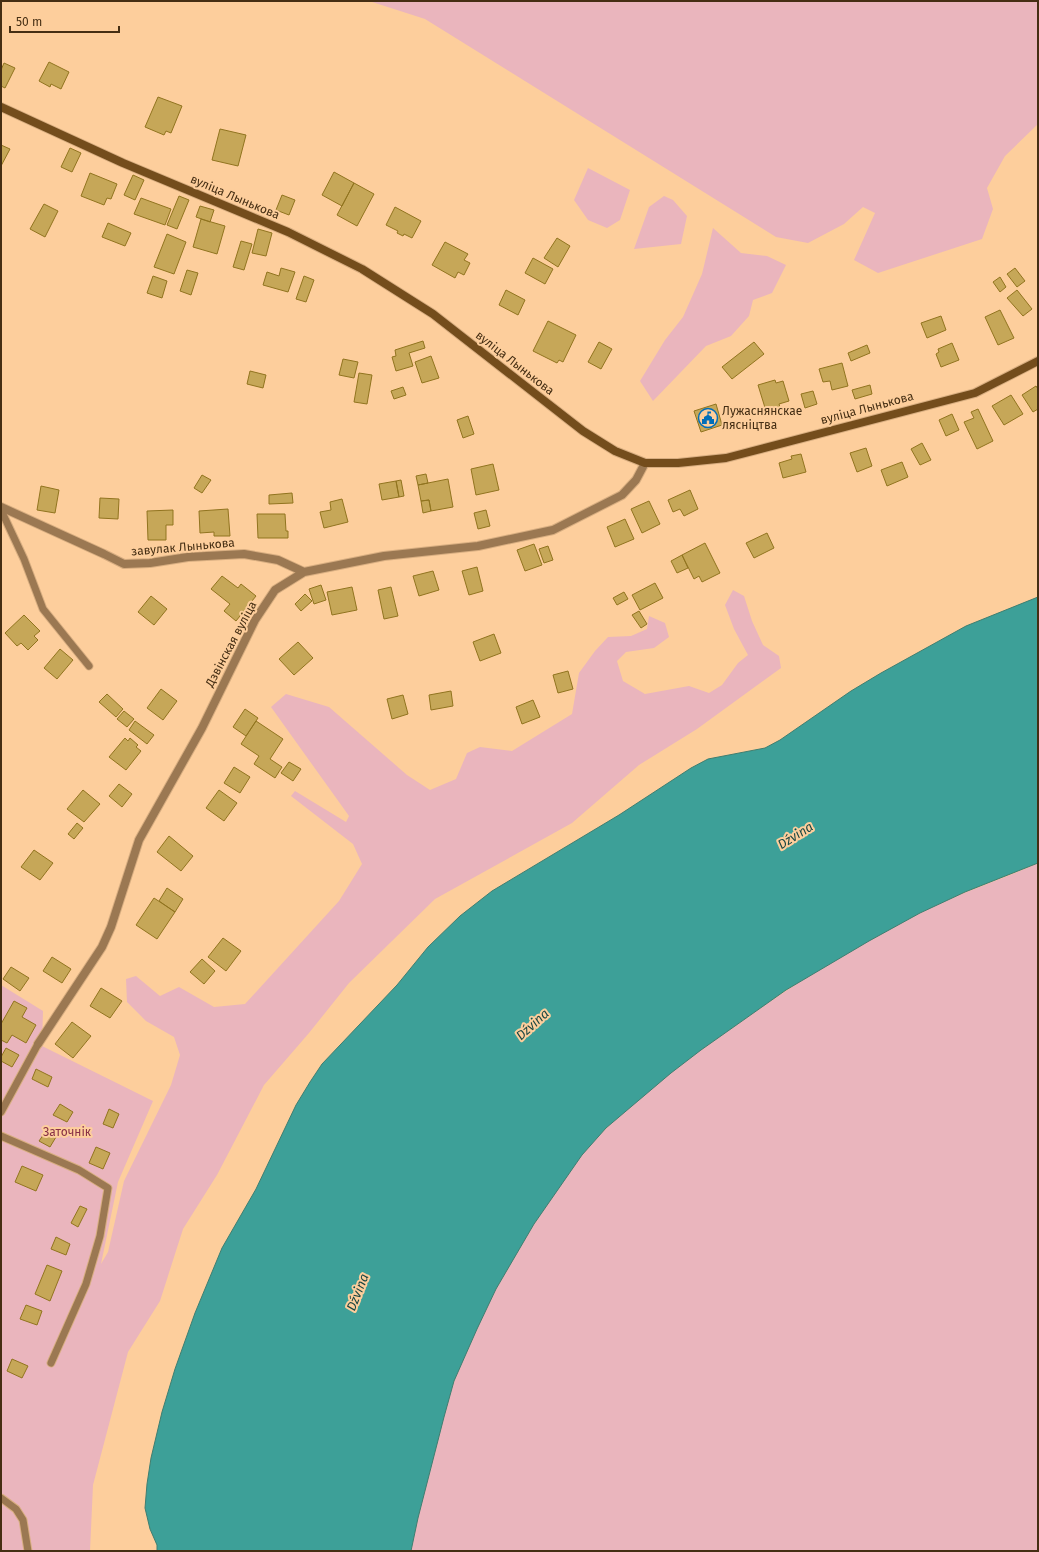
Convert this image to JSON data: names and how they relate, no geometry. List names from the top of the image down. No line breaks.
{"streets":{"street":["вуліца Лынькова","завулак Лынькова","Дзвінская вуліца"]},"crossings":[["вуліца Лынькова","Дзвінская вуліца"],["завулак Лынькова","Дзвінская вуліца"]],"water":["Dźvina"],"parks":["Заточнік"],"places":{"public building":["Лужаснянскае лясніцтва"]},"scale_bar":"50 m"}
